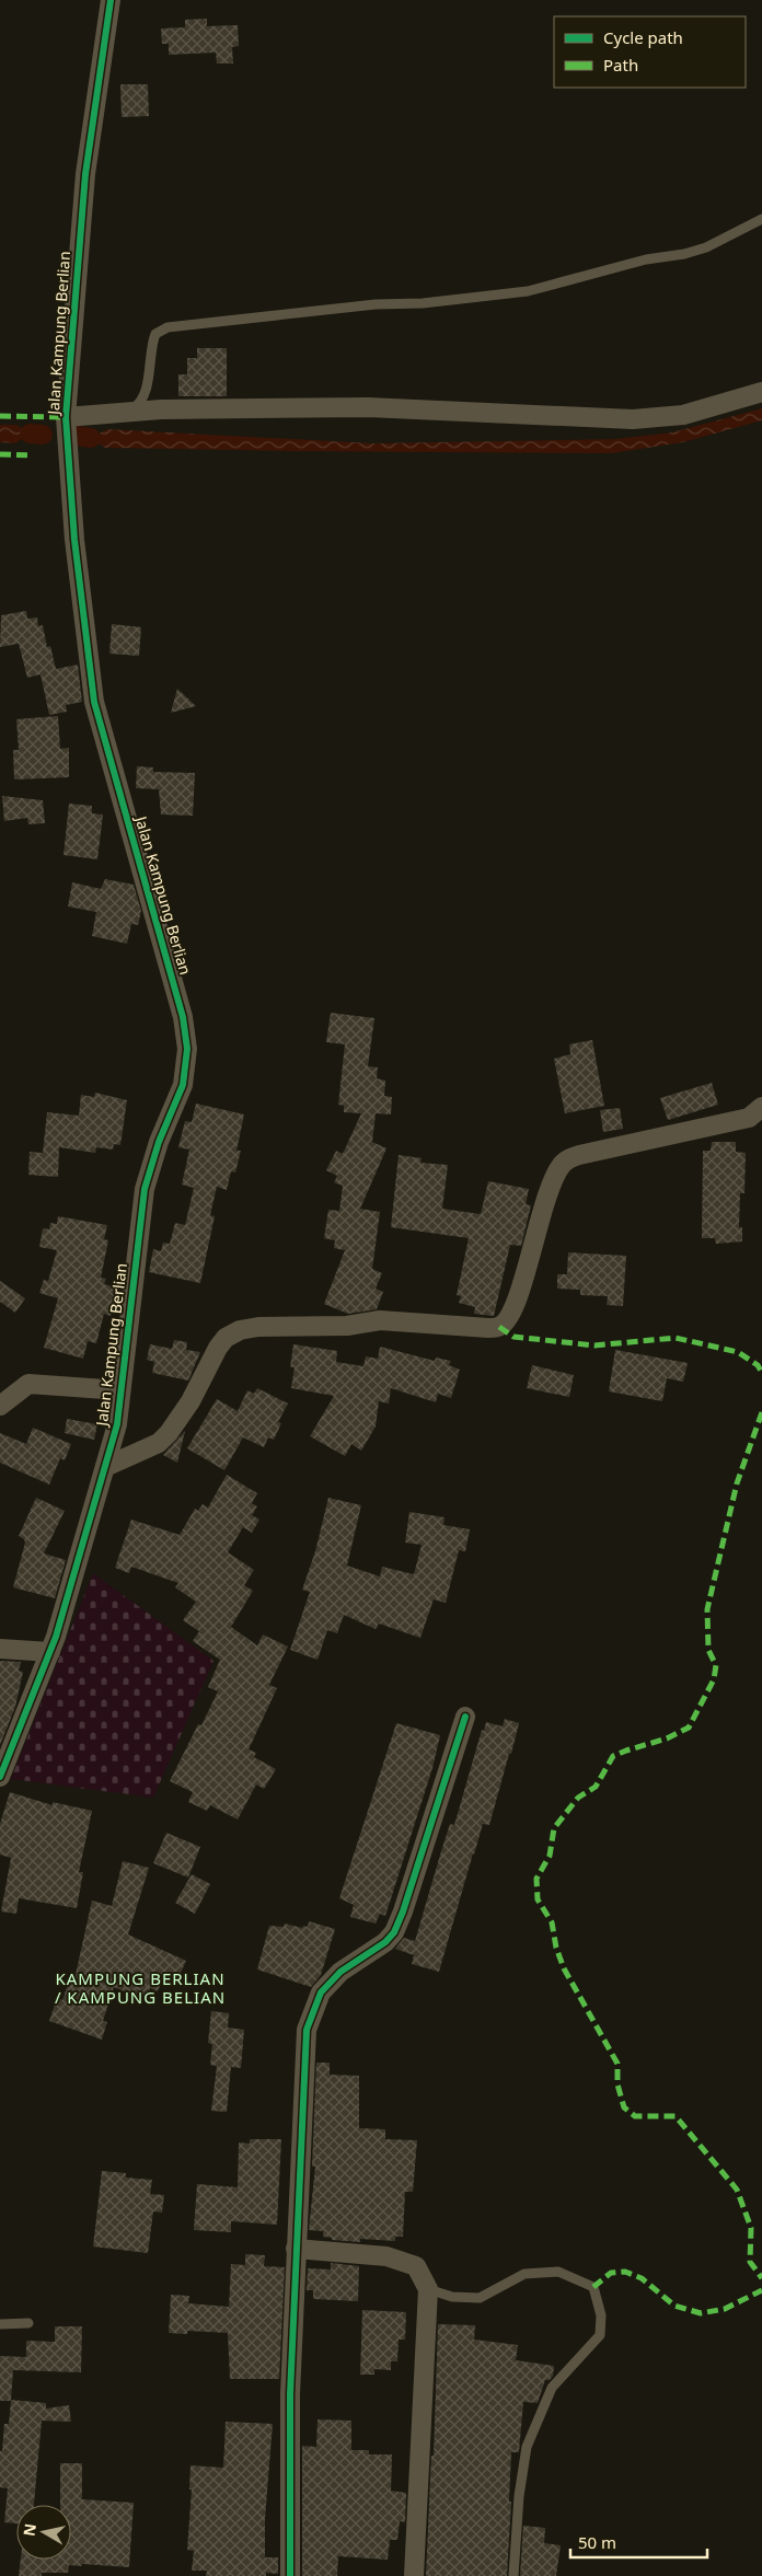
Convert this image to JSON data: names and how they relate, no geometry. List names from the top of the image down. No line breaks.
{"streets":{"street":["Jalan Kampung Berlian"]},"districts":["KAMPUNG BERLIAN / KAMPUNG BELIAN"],"legend":["Cycle path","Path"],"scale_bar":"50 m","north":"left"}
